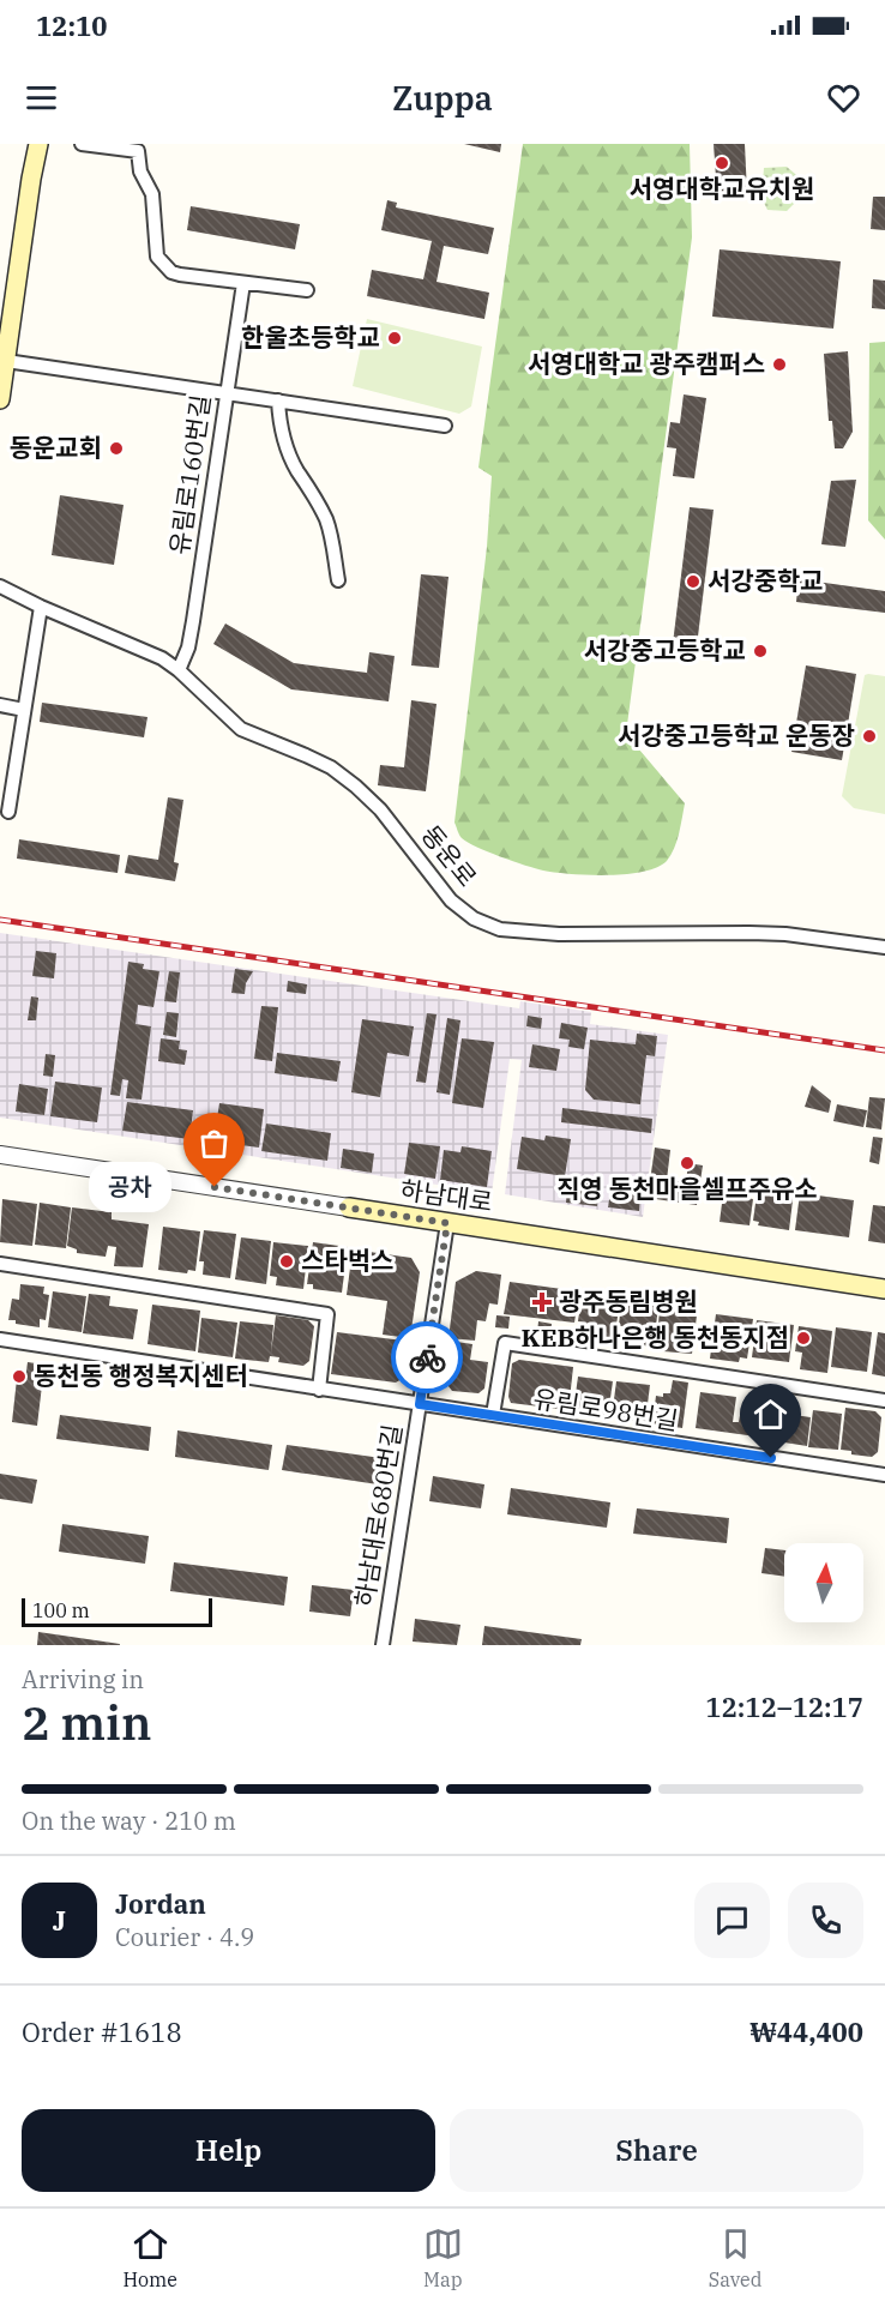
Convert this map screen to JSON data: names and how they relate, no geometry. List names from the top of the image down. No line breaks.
{"streets":{"main road":["하남대로"],"street":["유림로160번길","동운로","유림로98번길","하남대로680번길"]},"crossings":[["유림로160번길","동운로"],["하남대로","하남대로680번길"],["유림로98번길","하남대로680번길"]],"places":{"other":["서영대학교유치원","한울초등학교","서영대학교 광주캠퍼스","동운교회","서강중학교","서강중고등학교","서강중고등학교 운동장","직영 동천마을셀프주유소","공차","스타벅스","KEB하나은행 동천동지점","동천동 행정복지센터"],"health":["광주동림병원"]},"scale_bar":"100 m","north":"top","page":{"status":"12:10","header":"Zuppa","bubble":"공차","scale":"100 m","heading":["2 min","Arriving in","12:12–12:17"],"panel":["Jordan","Courier · 4.9","Order #1618","₩44,400"],"bar":"On the way · 210 m","round":"J","buttons":["Help","Share"],"tabs":["Home","Map","Saved"]}}
